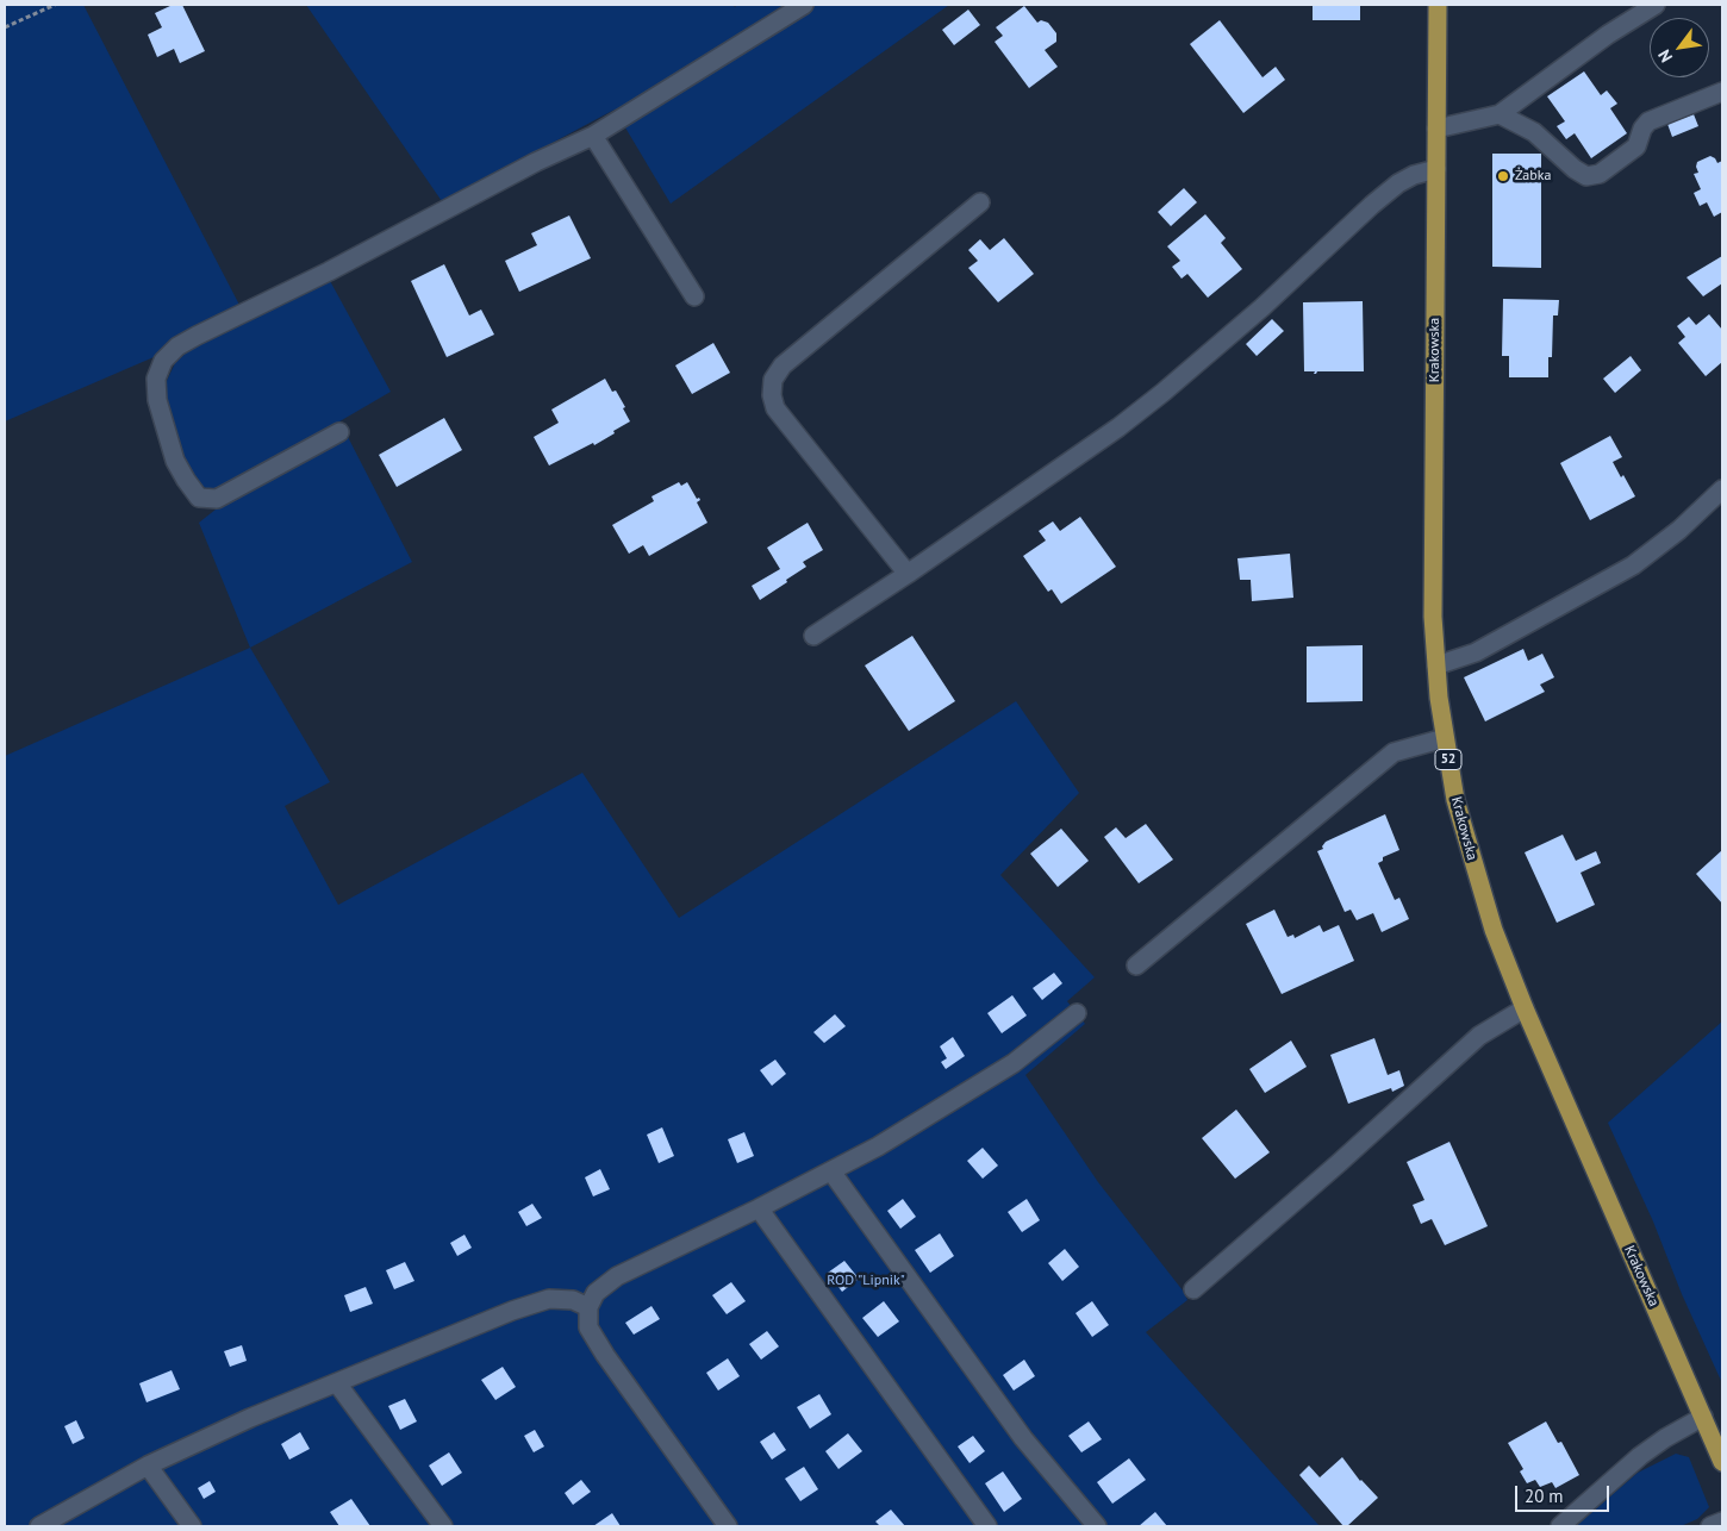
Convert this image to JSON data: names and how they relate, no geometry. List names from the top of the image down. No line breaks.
{"streets":{"main road":["Krakowska","52"]},"parks":["ROD \"Lipnik\""],"places":["Żabka"],"scale_bar":"20 m","north":"bottom left"}
